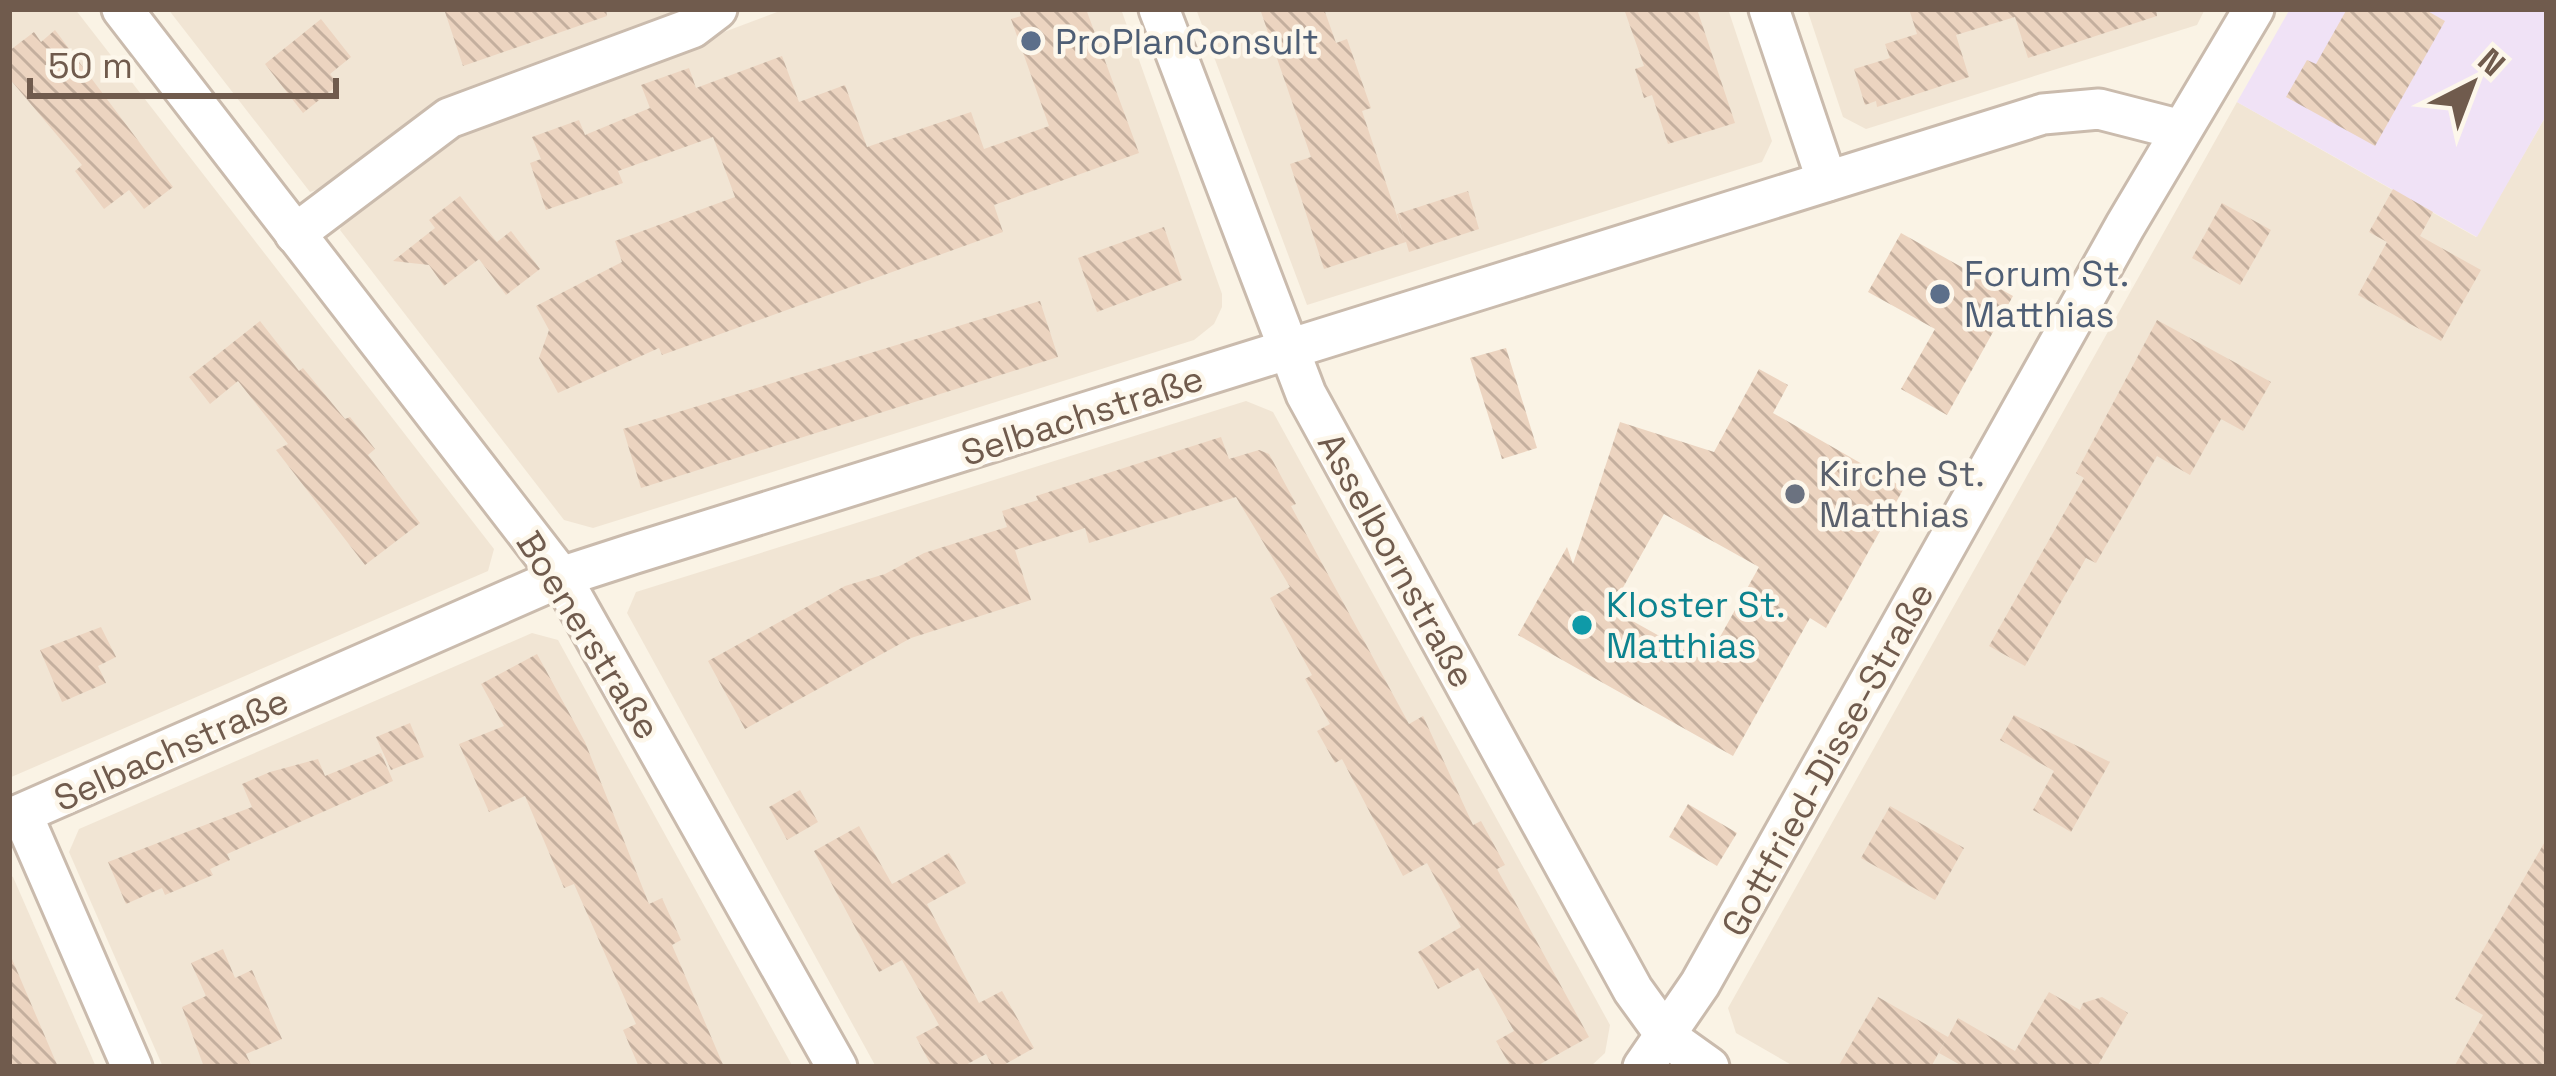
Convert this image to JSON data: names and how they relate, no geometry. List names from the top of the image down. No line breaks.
{"streets":{"street":["Selbachstraße","Asselbornstraße","Boenerstraße","Gottfried-Disse-Straße"]},"crossings":[["Selbachstraße","Asselbornstraße"],["Selbachstraße","Boenerstraße"],["Selbachstraße","Gottfried-Disse-Straße"],["Asselbornstraße","Gottfried-Disse-Straße"]],"places":["ProPlanConsult","Forum St. Matthias","Kirche St. Matthias","Kloster St. Matthias"],"scale_bar":"50 m","north":"top right"}
